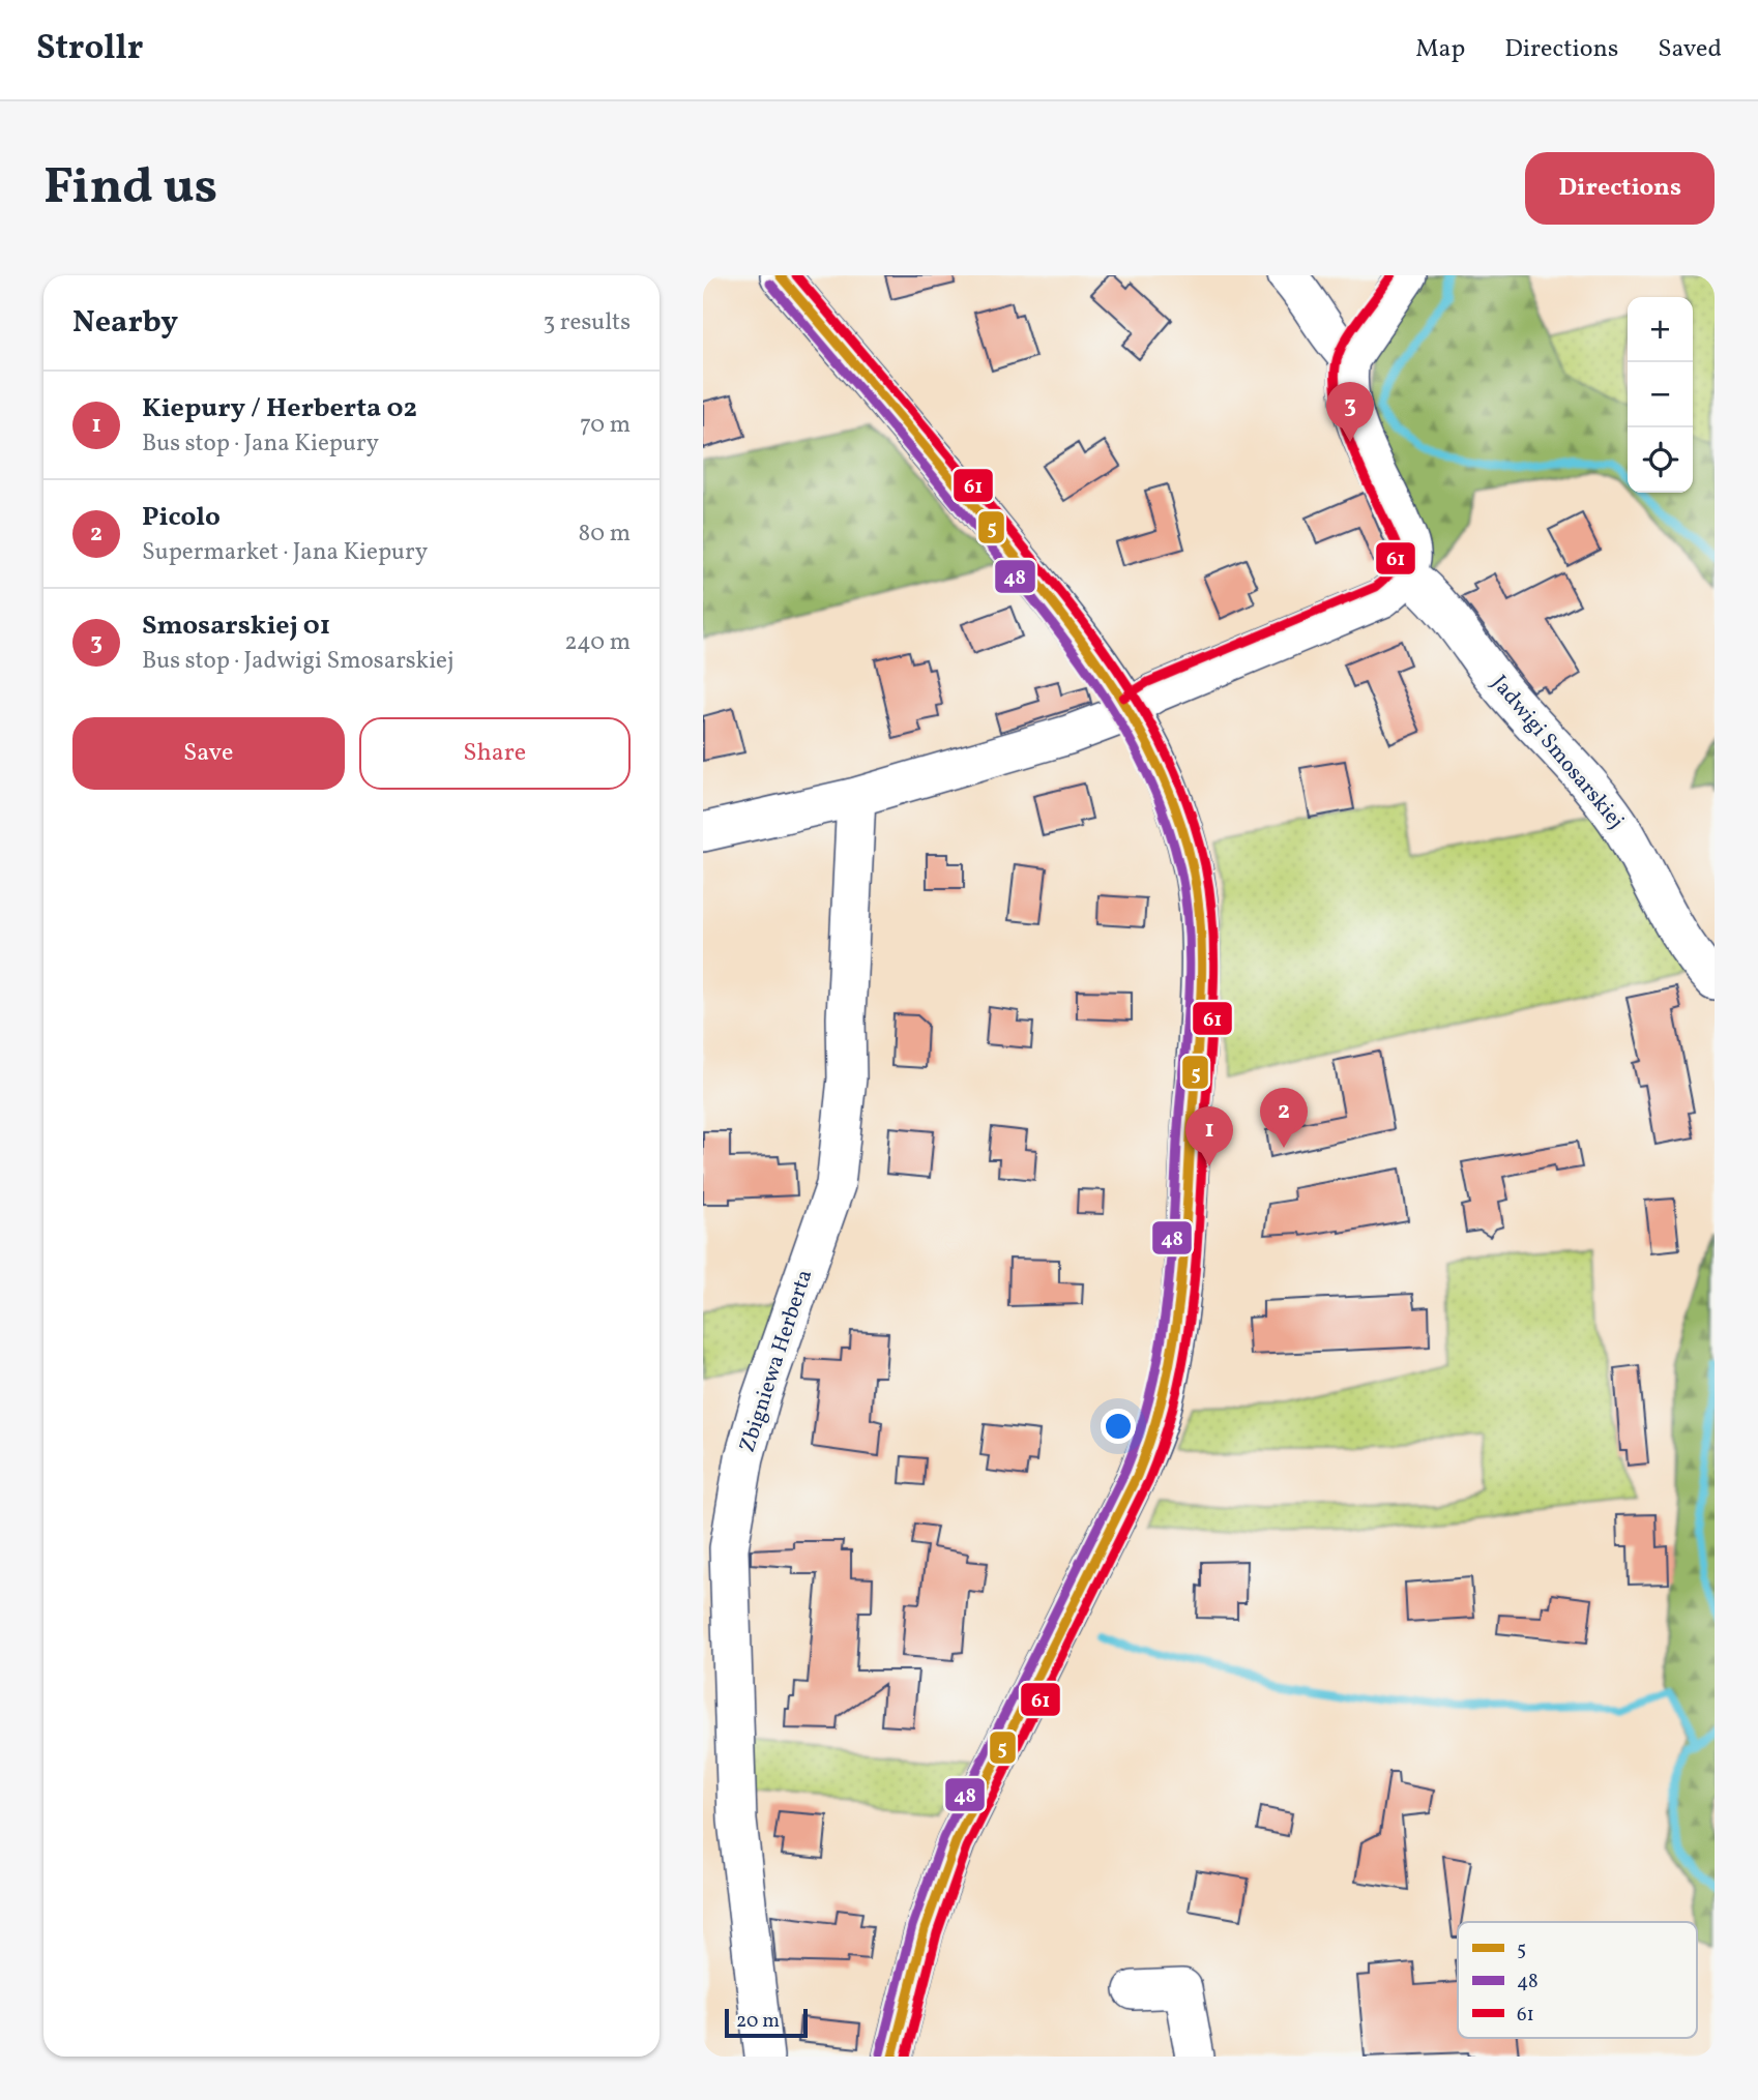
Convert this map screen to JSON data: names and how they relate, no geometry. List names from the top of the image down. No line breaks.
{"streets":{"street":["Jadwigi Smosarskiej","Zbigniewa Herberta"]},"lines":["transit line 5","transit line 61","transit line 48"],"legend":["5","48","61"],"scale_bar":"20 m","page":{"header":"Strollr","nav":["Map","Directions","Saved"],"buttons":["Directions",["Save","Share"]],"title":"Find us","heading":["Nearby","3 results"],"map_buttons":["+","−"],"list":[{"mark":"1","name":"Kiepury / Herberta 02","note":"Bus stop · Jana Kiepury","value":"70 m"},{"mark":"2","name":"Picolo","note":"Supermarket · Jana Kiepury","value":"80 m"},{"mark":"3","name":"Smosarskiej 01","note":"Bus stop · Jadwigi Smosarskiej","value":"240 m"}],"pins":["3","2","1"],"scale":"20 m"}}
